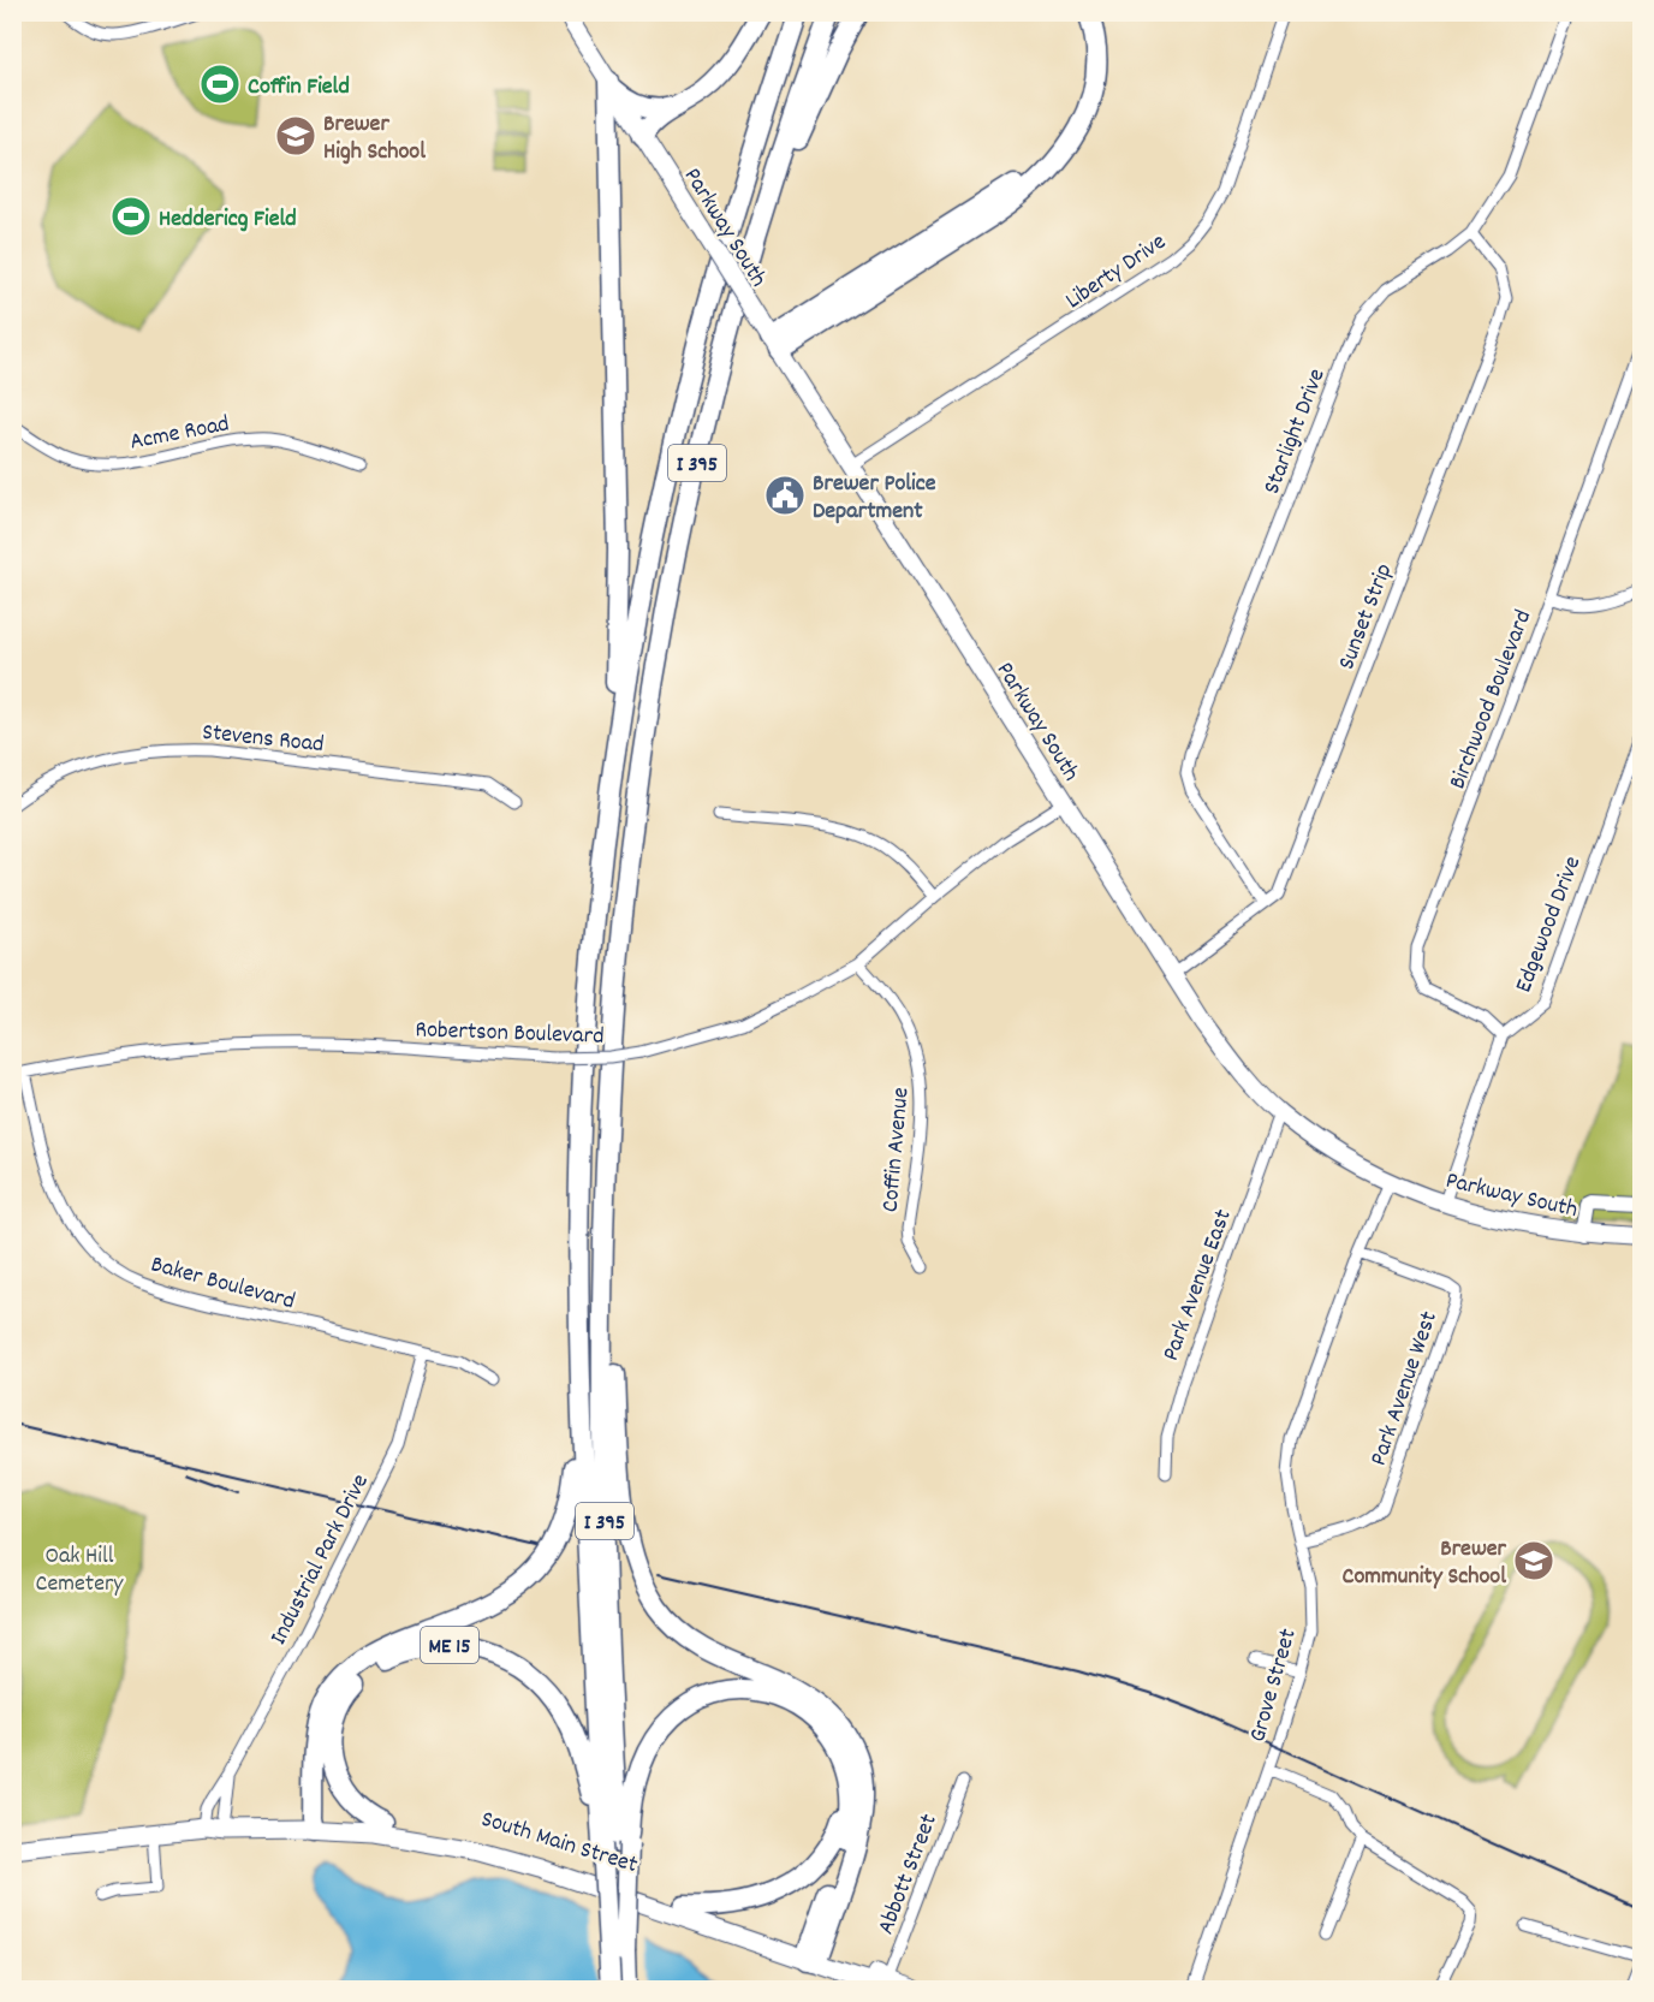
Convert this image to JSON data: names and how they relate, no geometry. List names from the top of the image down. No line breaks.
{"streets":{"highway":["I 395","ME 15"],"main road":["Parkway South","South Main Street"],"street":["Liberty Drive","Acme Road","Starlight Drive","Sunset Strip","Birchwood Boulevard","Stevens Road","Edgewood Drive","Robertson Boulevard","Coffin Avenue","Baker Boulevard","Park Avenue East","Park Avenue West","Industrial Park Drive","Grove Street","Abbott Street"]},"crossings":[["Parkway South","Liberty Drive"],["Parkway South","Sunset Strip"],["Parkway South","Robertson Boulevard"],["Parkway South","Park Avenue East"],["Parkway South","Grove Street"],["Starlight Drive","Sunset Strip"],["I 395","ME 15"],["Birchwood Boulevard","Edgewood Drive"],["Robertson Boulevard","Coffin Avenue"],["Robertson Boulevard","Baker Boulevard"],["Baker Boulevard","Industrial Park Drive"],["Park Avenue West","Grove Street"],["Industrial Park Drive","South Main Street"],["ME 15","South Main Street"],["South Main Street","Abbott Street"]],"parks":["Oak Hill Cemetery"],"places":{"sports":["Coffin Field","Heddericg Field"],"school or university":["Brewer High School","Brewer Community School"],"public building":["Brewer Police Department"]}}
